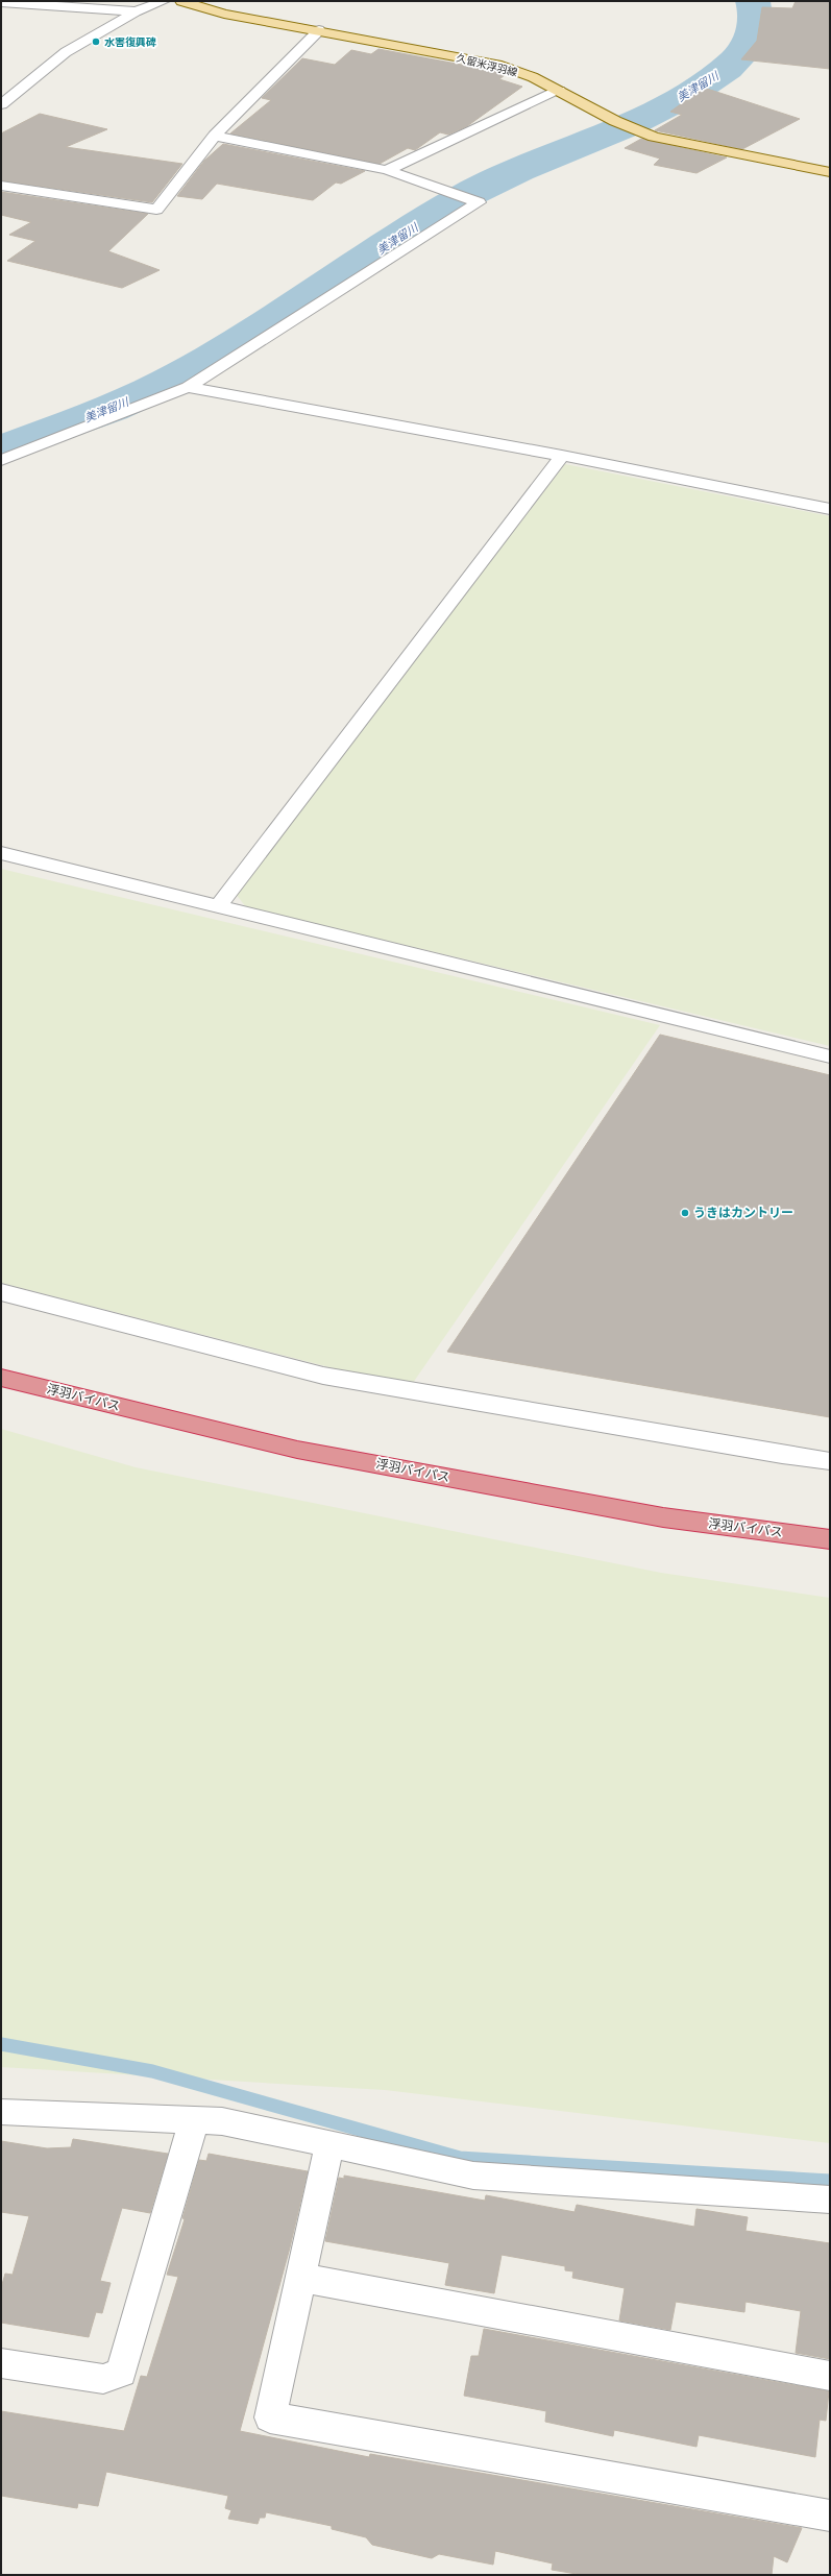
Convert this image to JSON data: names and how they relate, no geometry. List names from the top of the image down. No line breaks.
{"streets":{"highway":["浮羽バイパス"],"main road":["久留米浮羽線"]},"water":["美津留川"],"places":["水害復興碑","うきはカントリー"]}
